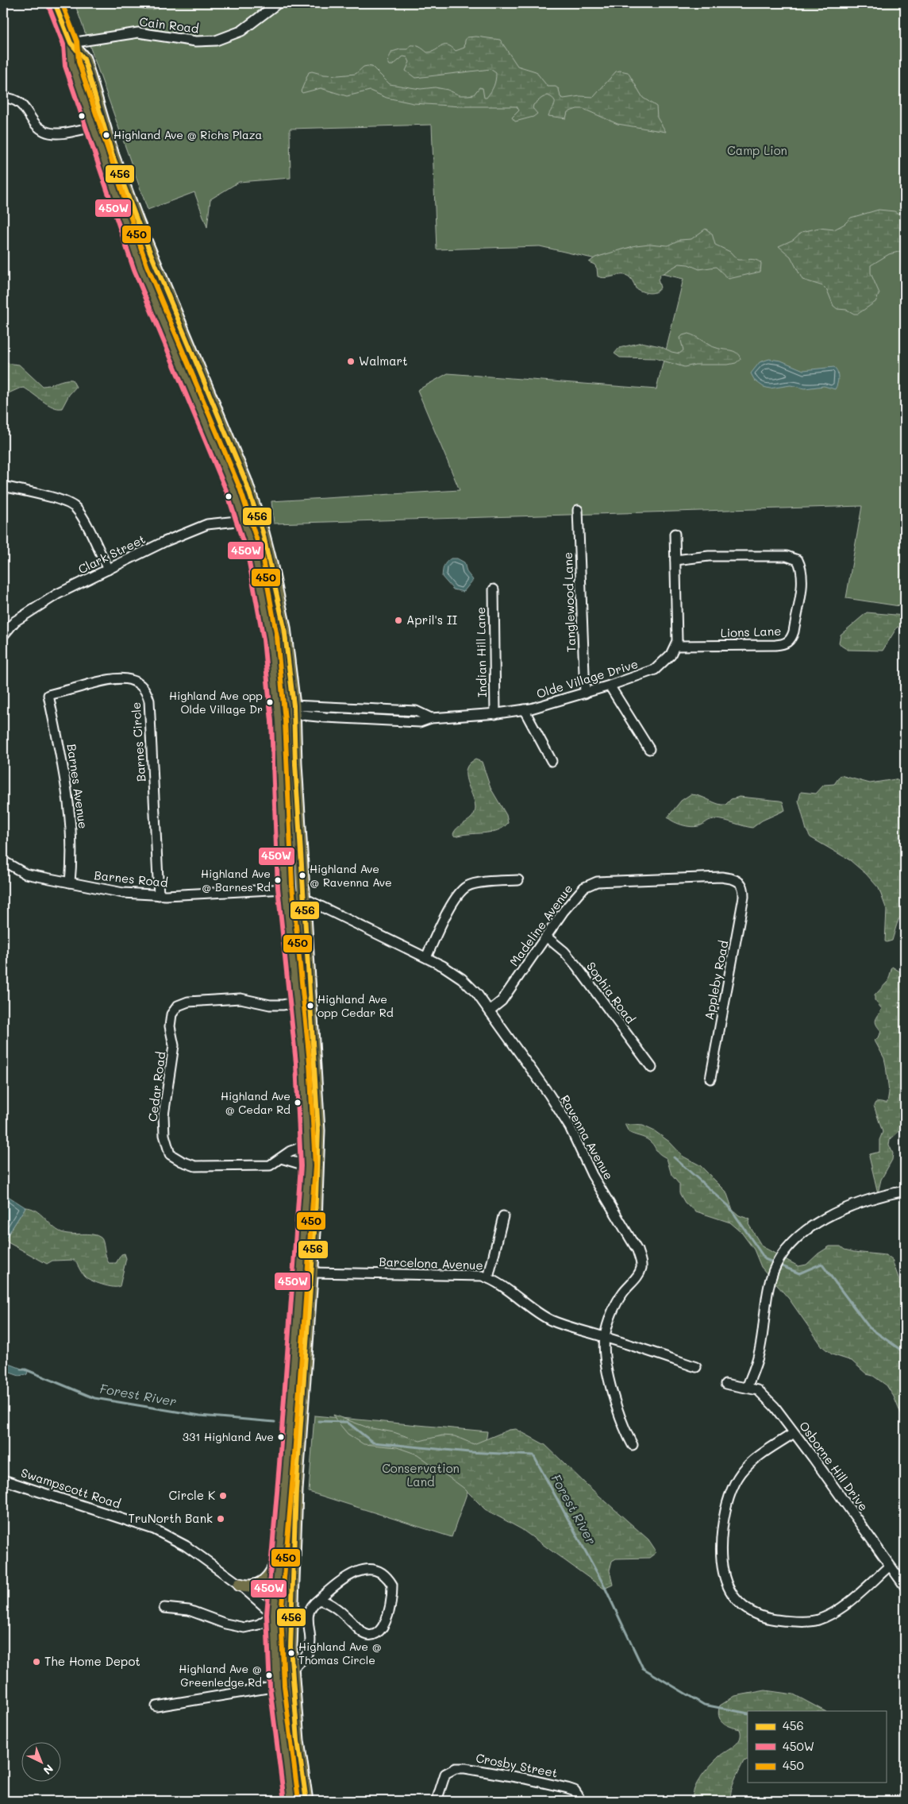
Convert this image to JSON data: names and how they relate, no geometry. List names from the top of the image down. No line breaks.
{"streets":{"street":["Cain Road","Clark Street","Tanglewood Lane","Lions Lane","Indian Hill Lane","Olde Village Drive","Barnes Circle","Barnes Avenue","Barnes Road","Madeline Avenue","Appleby Road","Sophia Road","Cedar Road","Ravenna Avenue","Barcelona Avenue","Osborne Hill Drive","Swampscott Road","Crosby Street"]},"crossings":[["Tanglewood Lane","Olde Village Drive"],["Lions Lane","Olde Village Drive"],["Indian Hill Lane","Olde Village Drive"],["Barnes Circle","Barnes Avenue"],["Barnes Circle","Barnes Road"],["Barnes Avenue","Barnes Road"],["Barnes Road","Ravenna Avenue"],["Madeline Avenue","Appleby Road"],["Madeline Avenue","Sophia Road"],["Madeline Avenue","Ravenna Avenue"],["Ravenna Avenue","Barcelona Avenue"]],"water":["Forest River"],"parks":["Camp Lion","Conservation Land"],"places":["Highland Ave @ Richs Plaza","Walmart","April's II","Highland Ave opp Olde Village Dr","Highland Ave @ Ravenna Ave","Highland Ave @ Barnes Rd","Highland Ave opp Cedar Rd","Highland Ave @ Cedar Rd","331 Highland Ave","Circle K","TruNorth Bank","Highland Ave @ Thomas Circle","The Home Depot","Highland Ave @ Greenledge Rd"],"lines":["transit line 456","transit line 450","transit line 450W"],"legend":["456","450W","450"],"north":"bottom right"}
